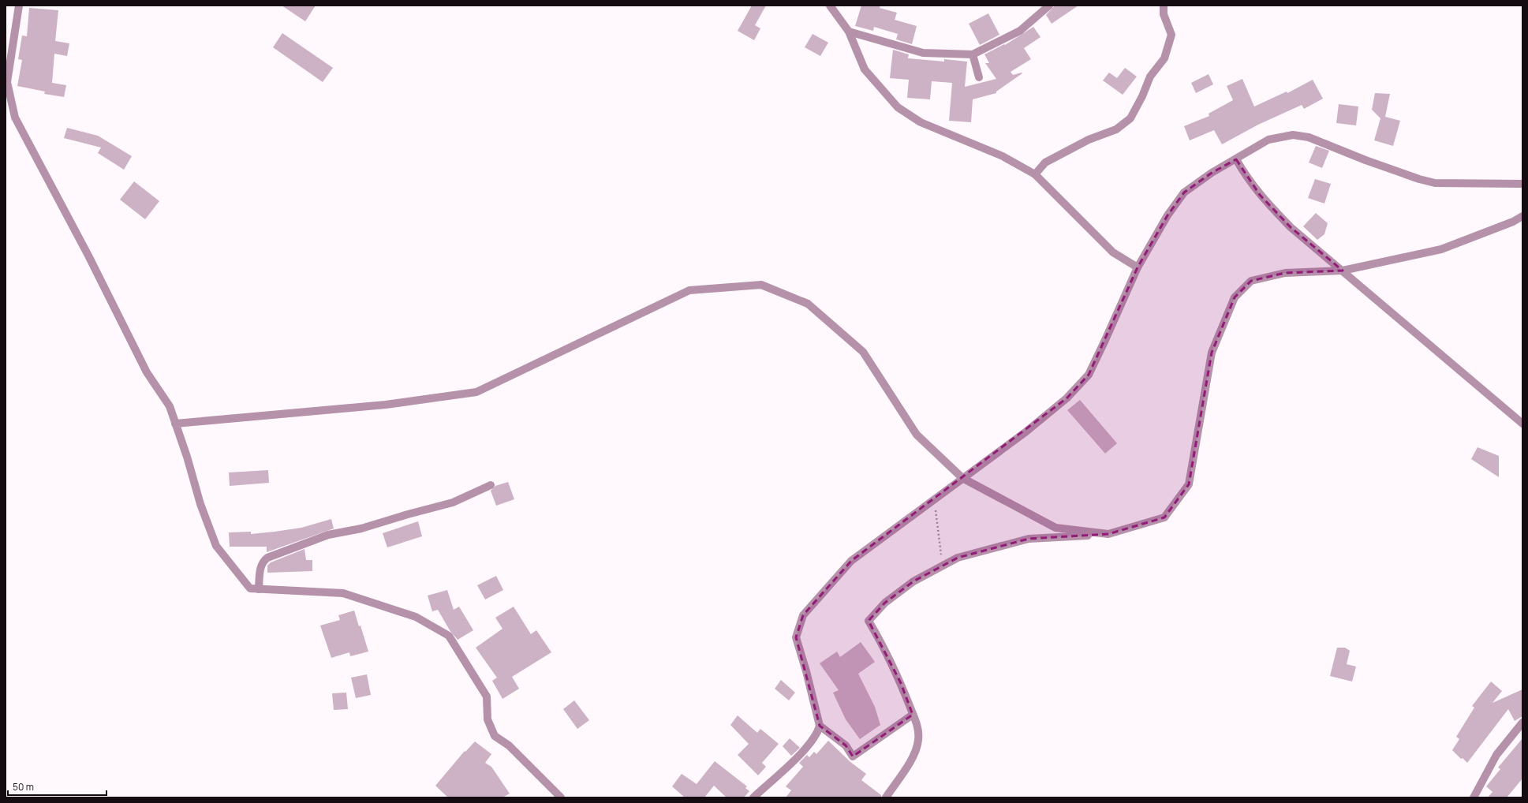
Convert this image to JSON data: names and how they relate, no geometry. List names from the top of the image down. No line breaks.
{"scale_bar":"50 m"}
